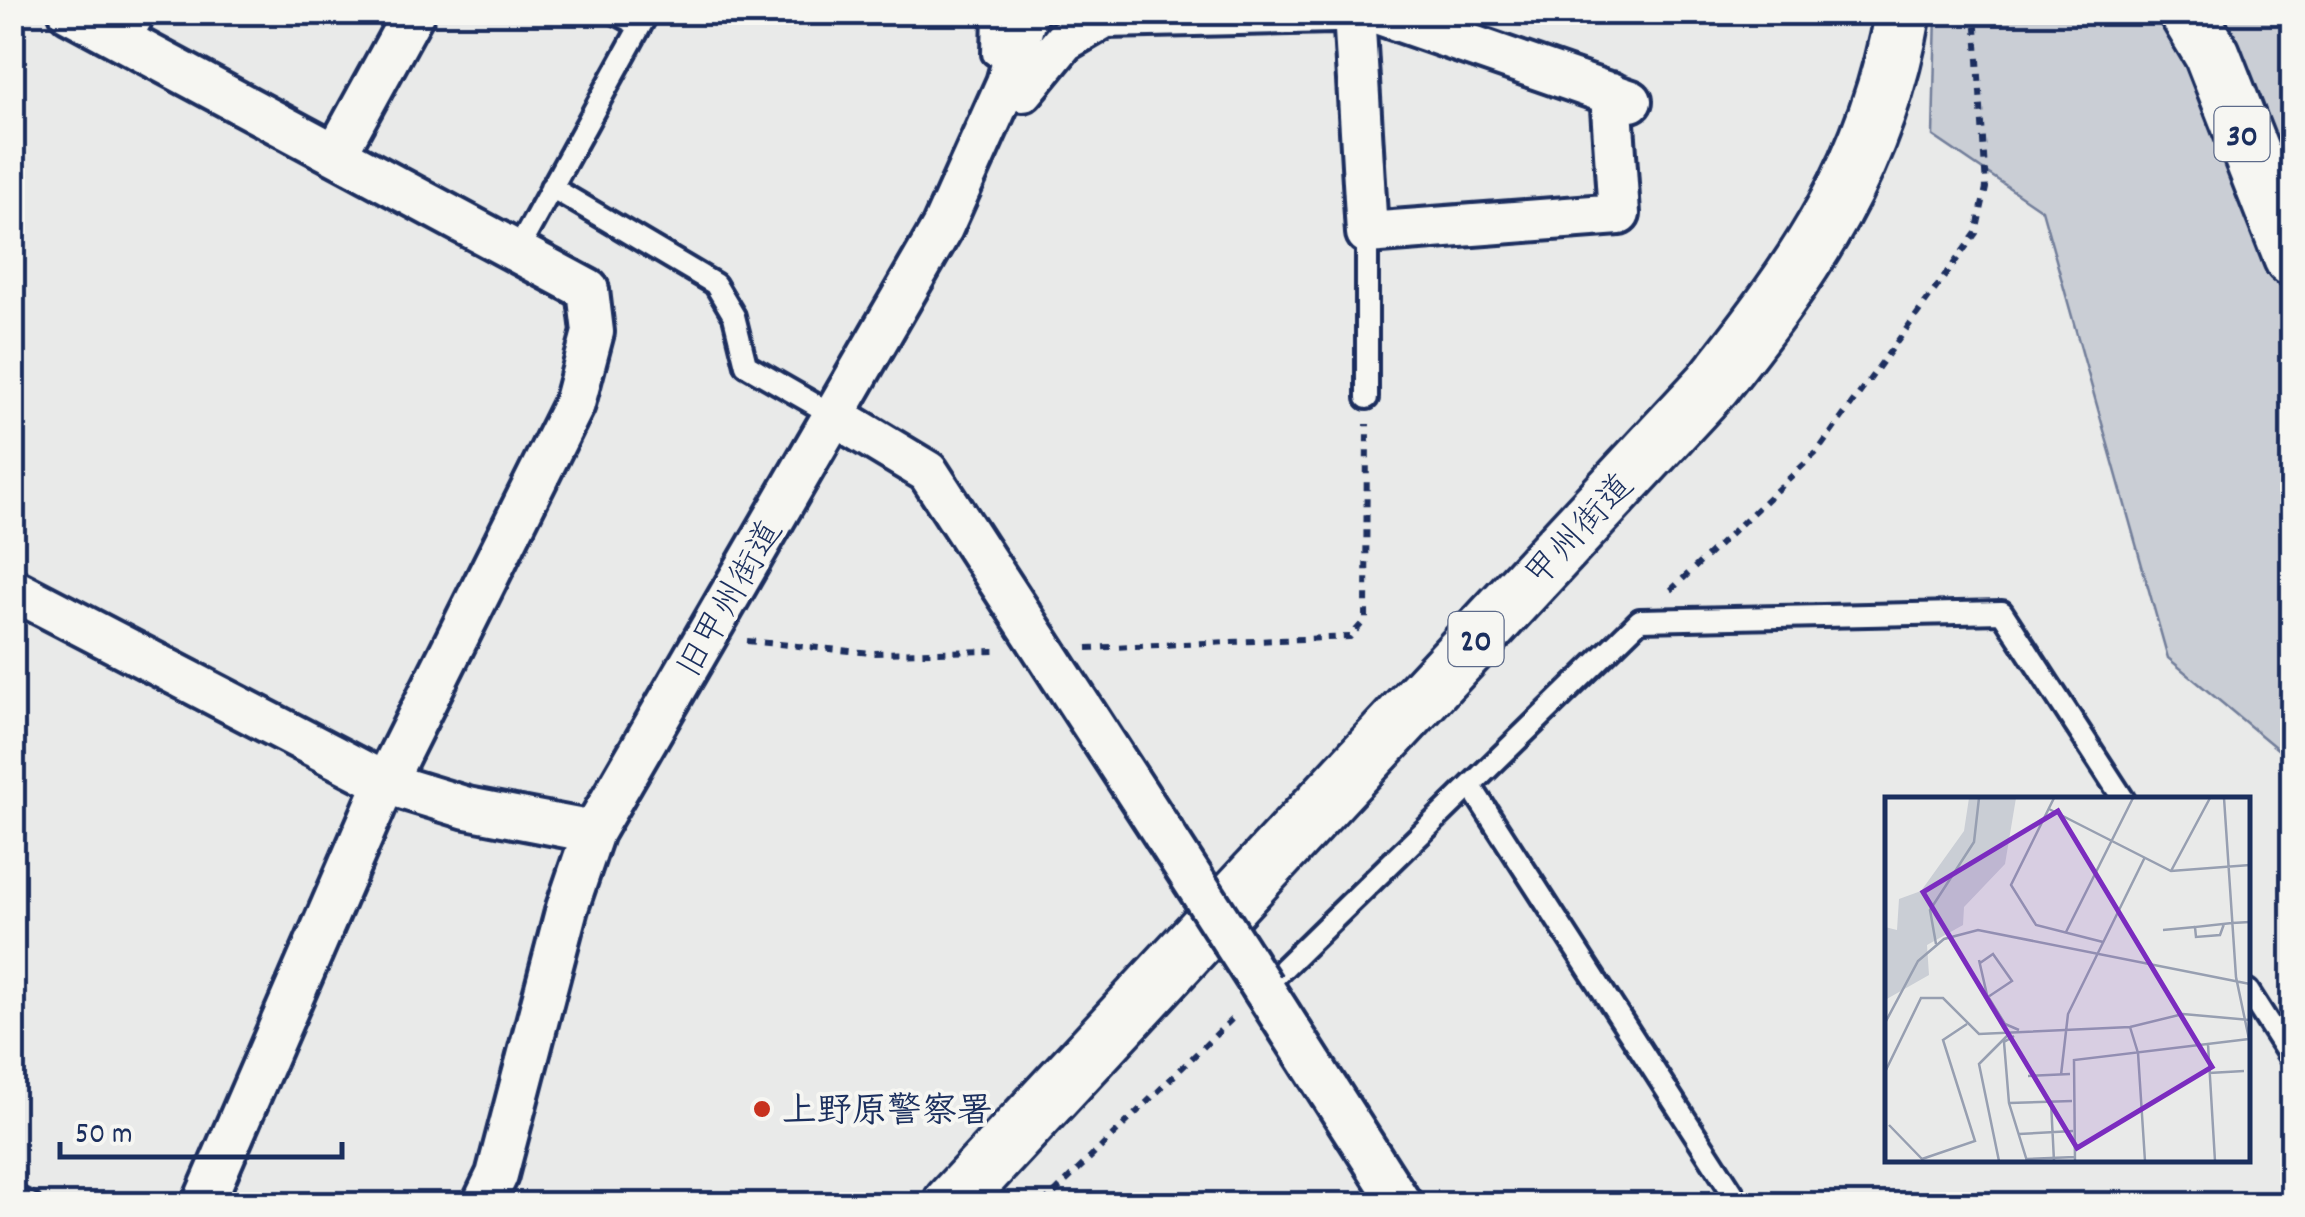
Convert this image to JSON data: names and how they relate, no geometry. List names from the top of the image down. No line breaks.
{"streets":{"main road":["30","甲州街道","20"],"street":["旧甲州街道"]},"places":["上野原警察署"],"scale_bar":"50 m"}
